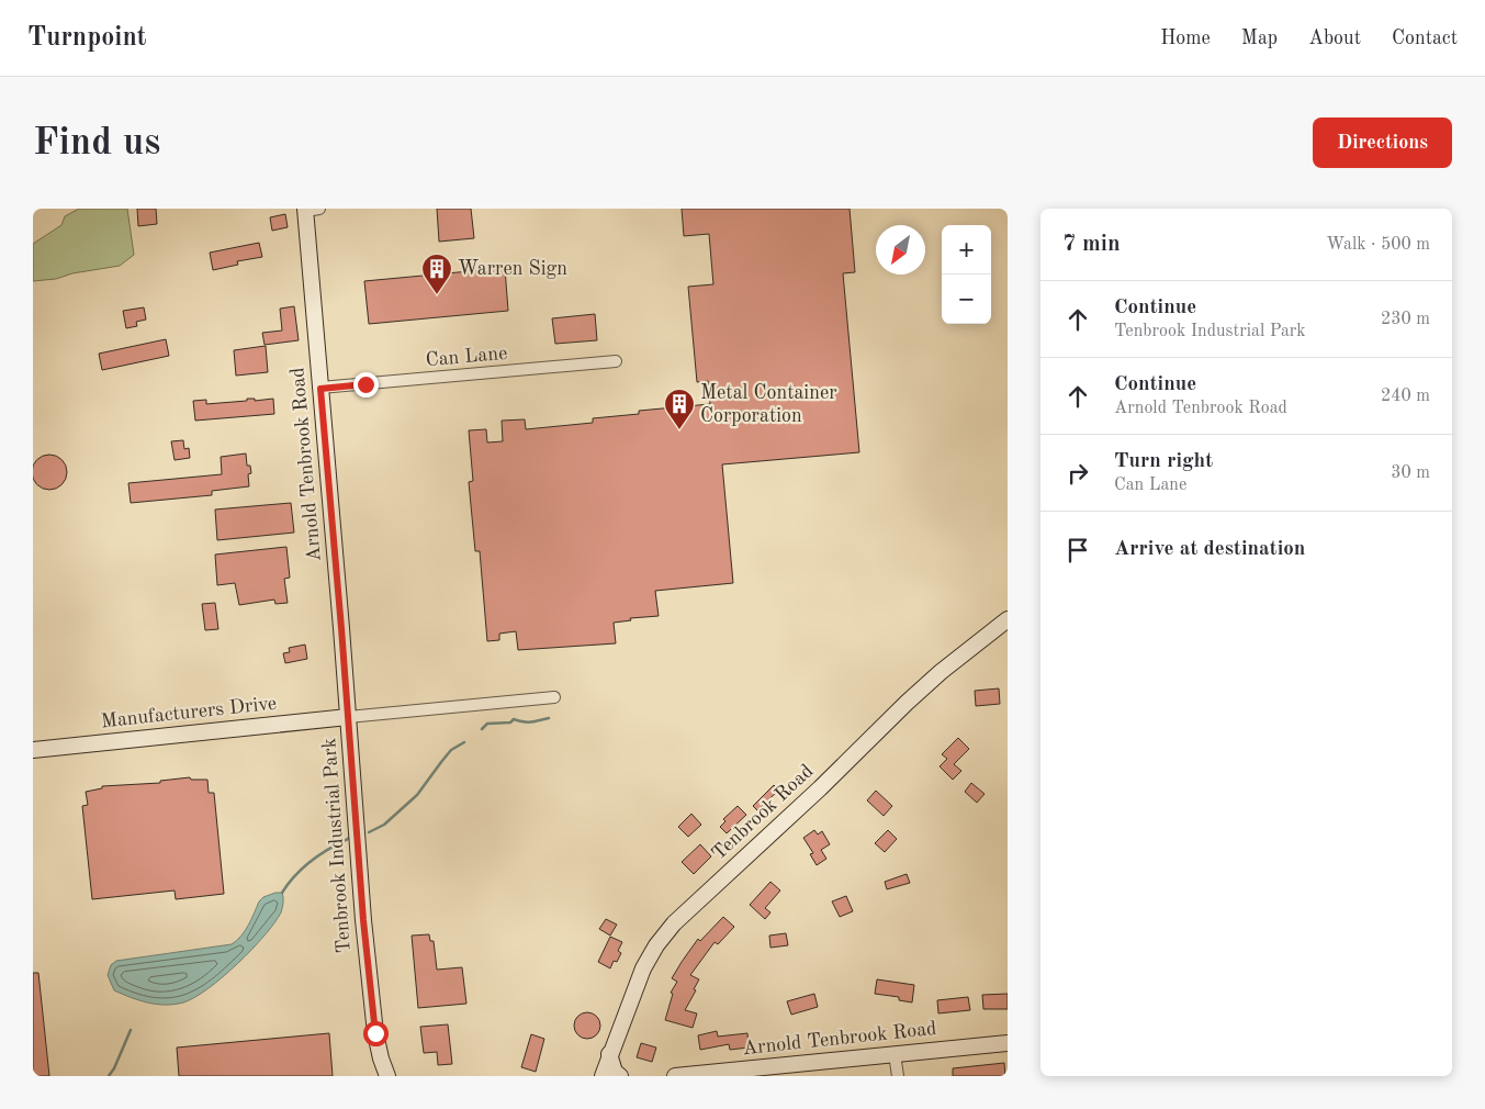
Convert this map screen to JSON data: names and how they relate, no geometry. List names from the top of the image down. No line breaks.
{"streets":{"street":["Can Lane","Arnold Tenbrook Road","Manufacturers Drive","Tenbrook Road","Tenbrook Industrial Park"]},"crossings":[["Can Lane","Arnold Tenbrook Road"],["Arnold Tenbrook Road","Manufacturers Drive"],["Arnold Tenbrook Road","Tenbrook Industrial Park"],["Manufacturers Drive","Tenbrook Industrial Park"]],"places":{"building":["Warren Sign","Metal Container Corporation"]},"north":"bottom left","page":{"header":"Turnpoint","nav":["Home","Map","About","Contact"],"buttons":"Directions","title":"Find us","heading":["7 min","Walk · 500 m"],"map_buttons":["+","−"],"list":[["Continue","Tenbrook Industrial Park","230 m"],["Continue","Arnold Tenbrook Road","240 m"],["Turn right","Can Lane","30 m"],"Arrive at destination"]}}
